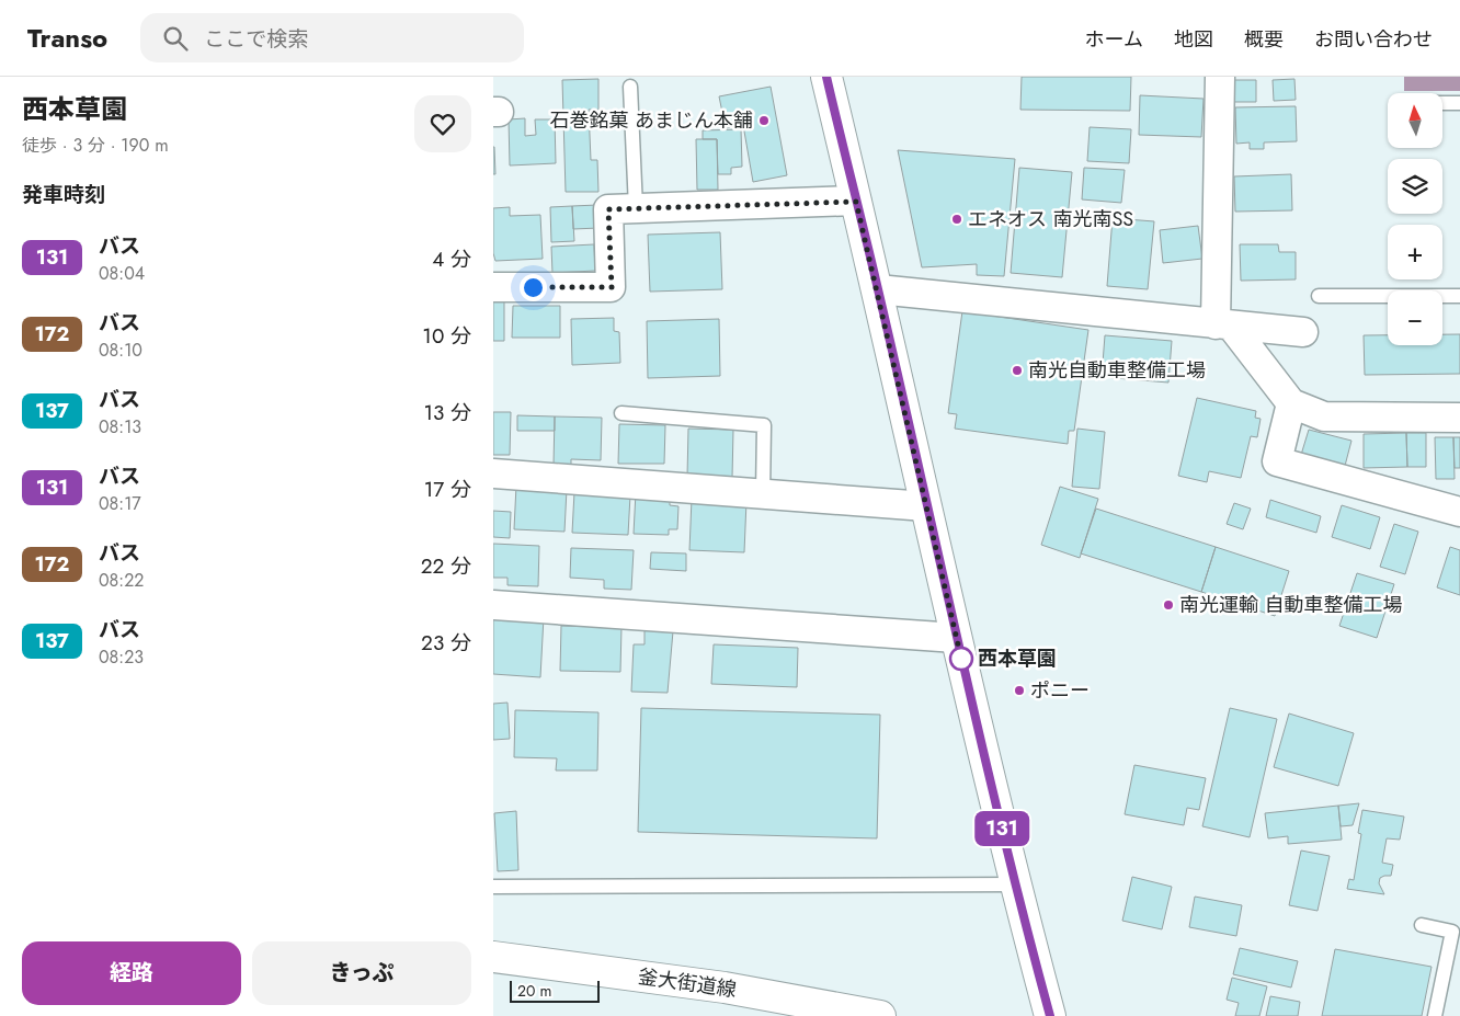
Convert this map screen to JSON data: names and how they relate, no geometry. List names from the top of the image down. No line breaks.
{"streets":{"main road":["釜大街道線"]},"places":["石巻銘菓 あまじん本舗","エネオス 南光南SS","南光自動車整備工場","南光運輸 自動車整備工場","西本草園","ポニー"],"lines":["bus line 131"],"scale_bar":"20 m","north":"top","page":{"header":"Transo","search":"ここで検索","nav":["ホーム","地図","概要","お問い合わせ"],"heading":[["西本草園","徒歩 · 3 分 · 190 m"],"発車時刻"],"on_map":"131","map_buttons":["+","−"],"list":[{"mark":"131","name":"バス","note":"08:04","value":"4 分"},{"mark":"172","name":"バス","note":"08:10","value":"10 分"},{"mark":"137","name":"バス","note":"08:13","value":"13 分"},{"mark":"131","name":"バス","note":"08:17","value":"17 分"},{"mark":"172","name":"バス","note":"08:22","value":"22 分"},{"mark":"137","name":"バス","note":"08:23","value":"23 分"}],"buttons":["経路","きっぷ"],"scale":"20 m"}}
